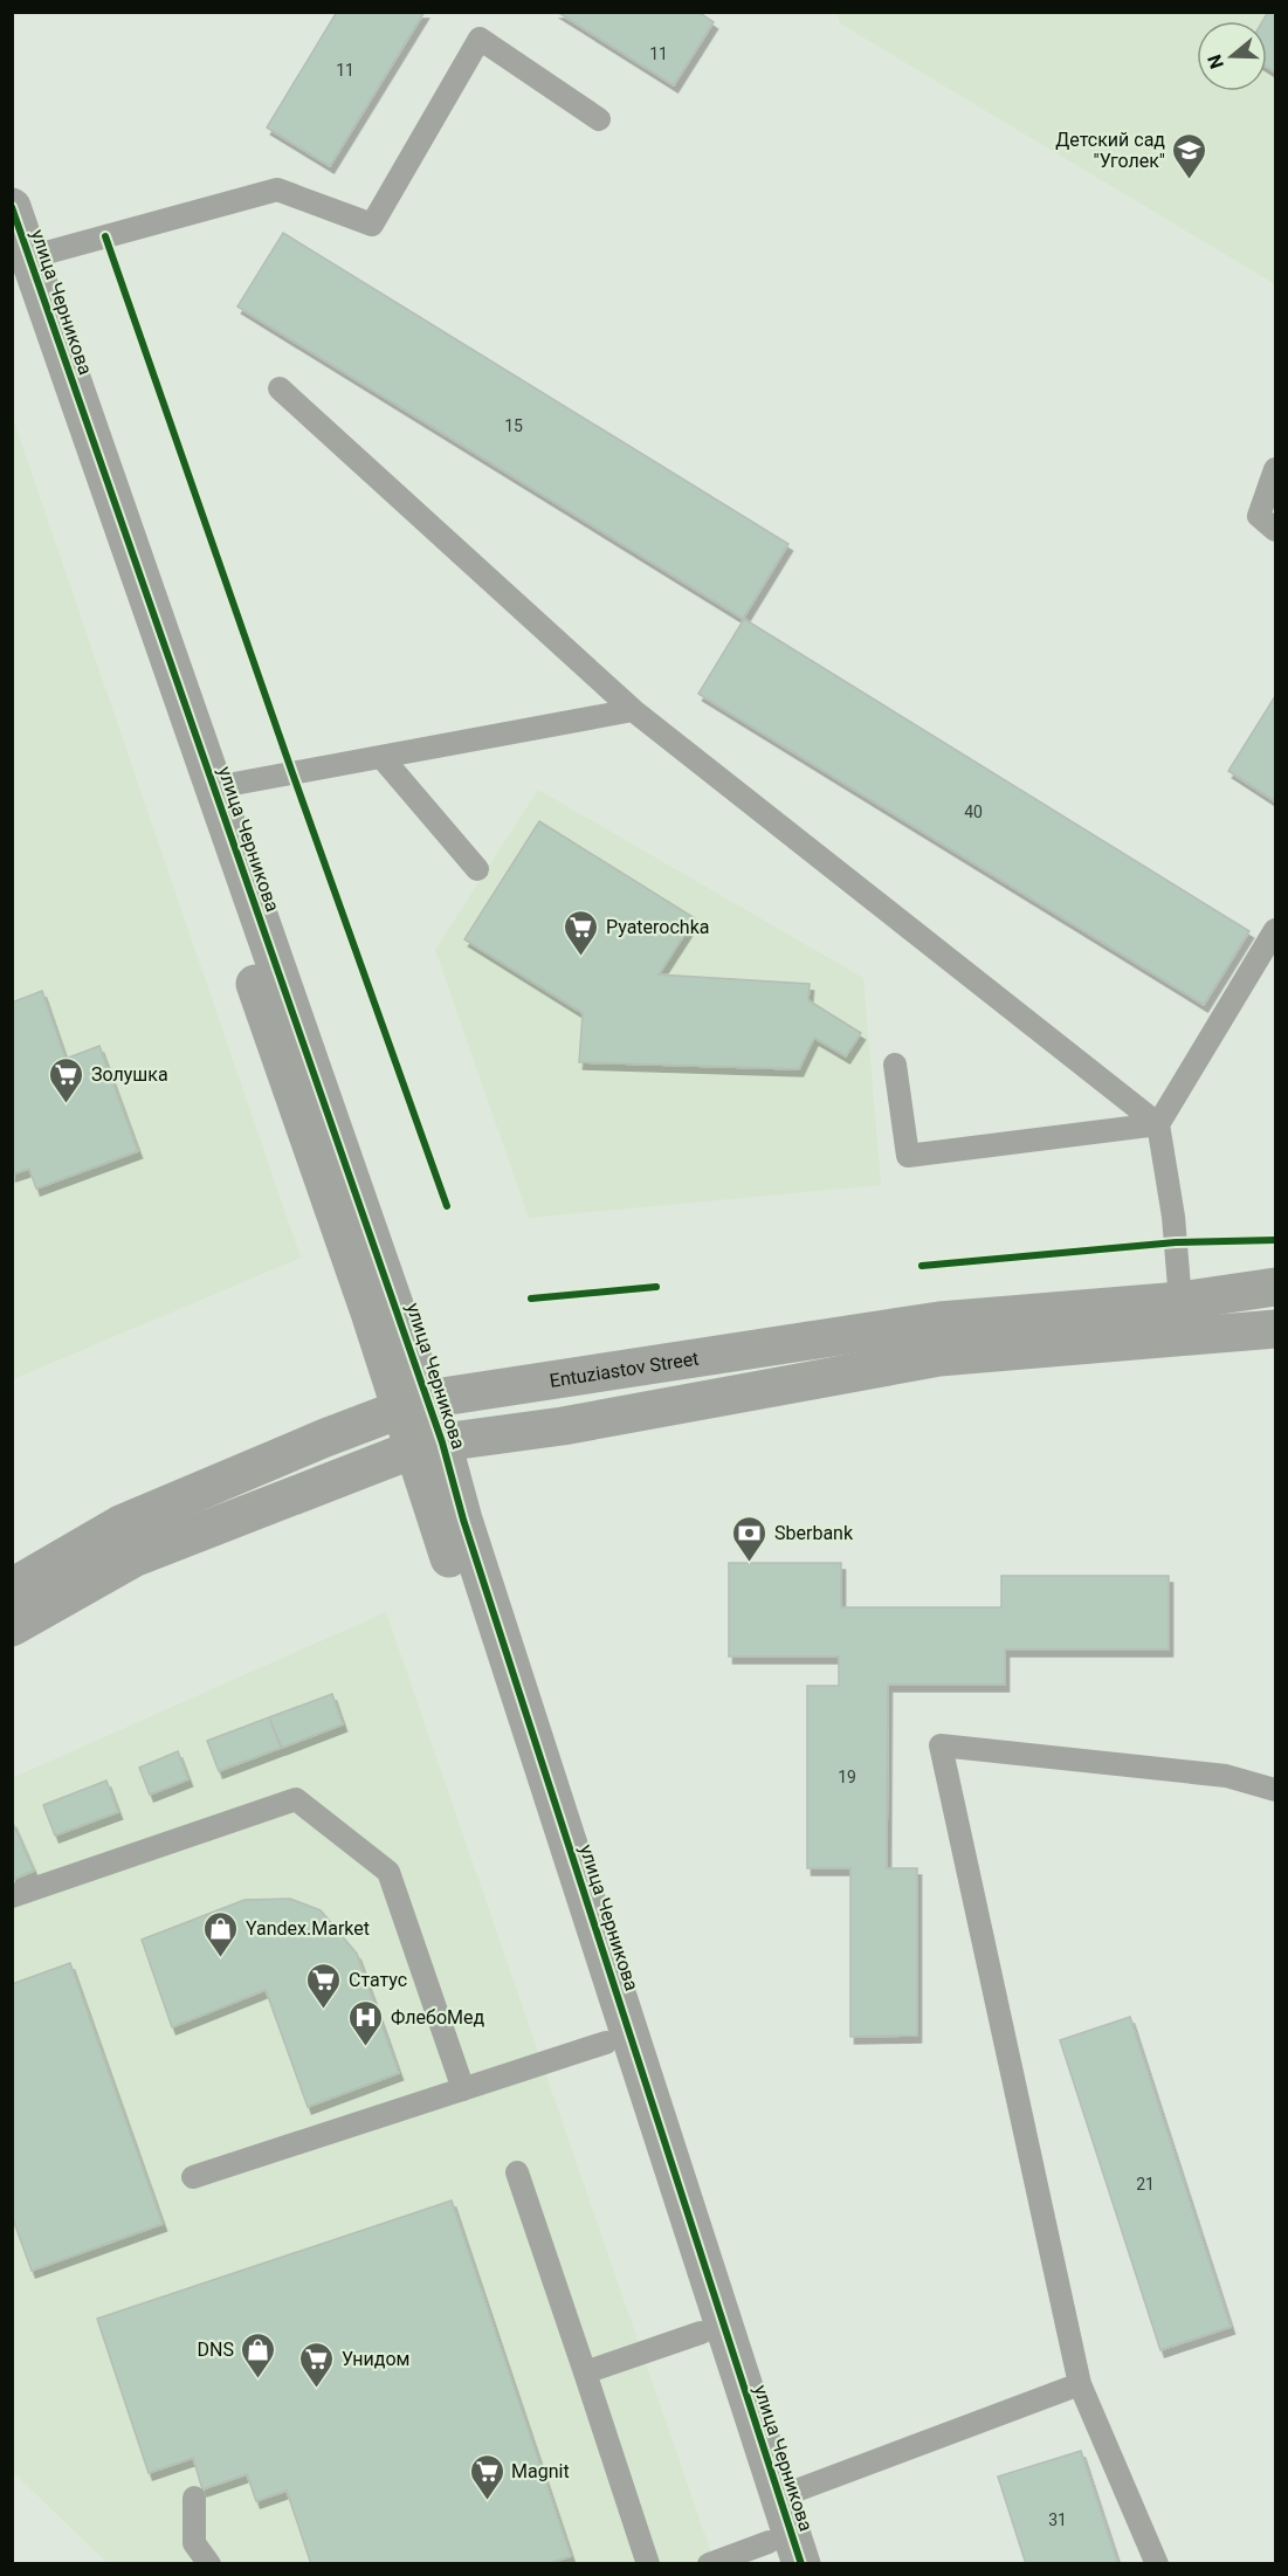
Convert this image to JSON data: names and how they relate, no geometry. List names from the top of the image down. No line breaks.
{"streets":{"street":["улица Черникова","Entuziastov Street"]},"crossings":[["улица Черникова","Entuziastov Street"]],"places":{"school or university":["Детский сад \"Уголек\""],"supermarket":["Pyaterochka","Золушка","Статус","Унидом","Magnit"],"bank":["Sberbank"],"shop":["Yandex.Market","DNS"],"hospital":["ФлебоМед"]},"house_numbers":["11","11","15","40","19","21","31"],"north":"left"}
